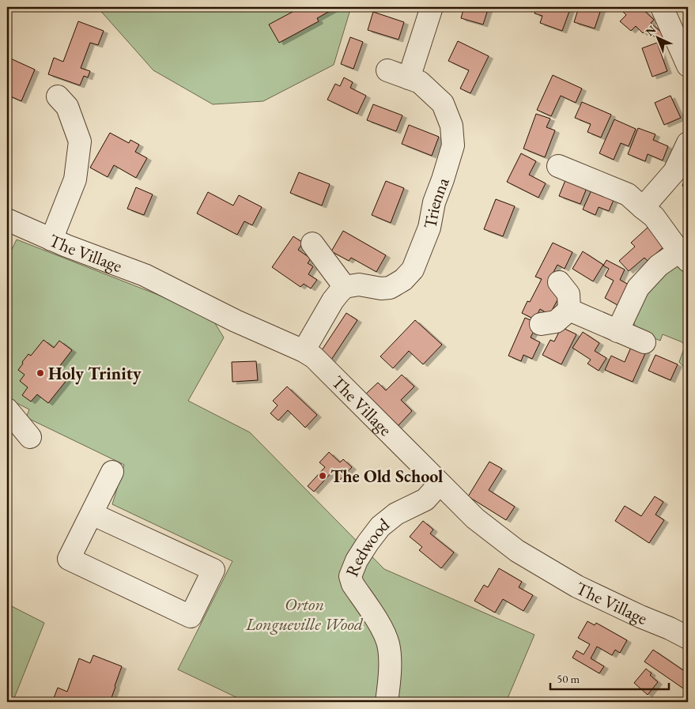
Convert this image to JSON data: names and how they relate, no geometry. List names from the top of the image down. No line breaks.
{"streets":{"street":["Trienna","The Village","Redwood"]},"crossings":[["The Village","Redwood"]],"parks":["Orton Longueville Wood"],"places":["Holy Trinity","The Old School"],"scale_bar":"50 m","north":"top left"}
